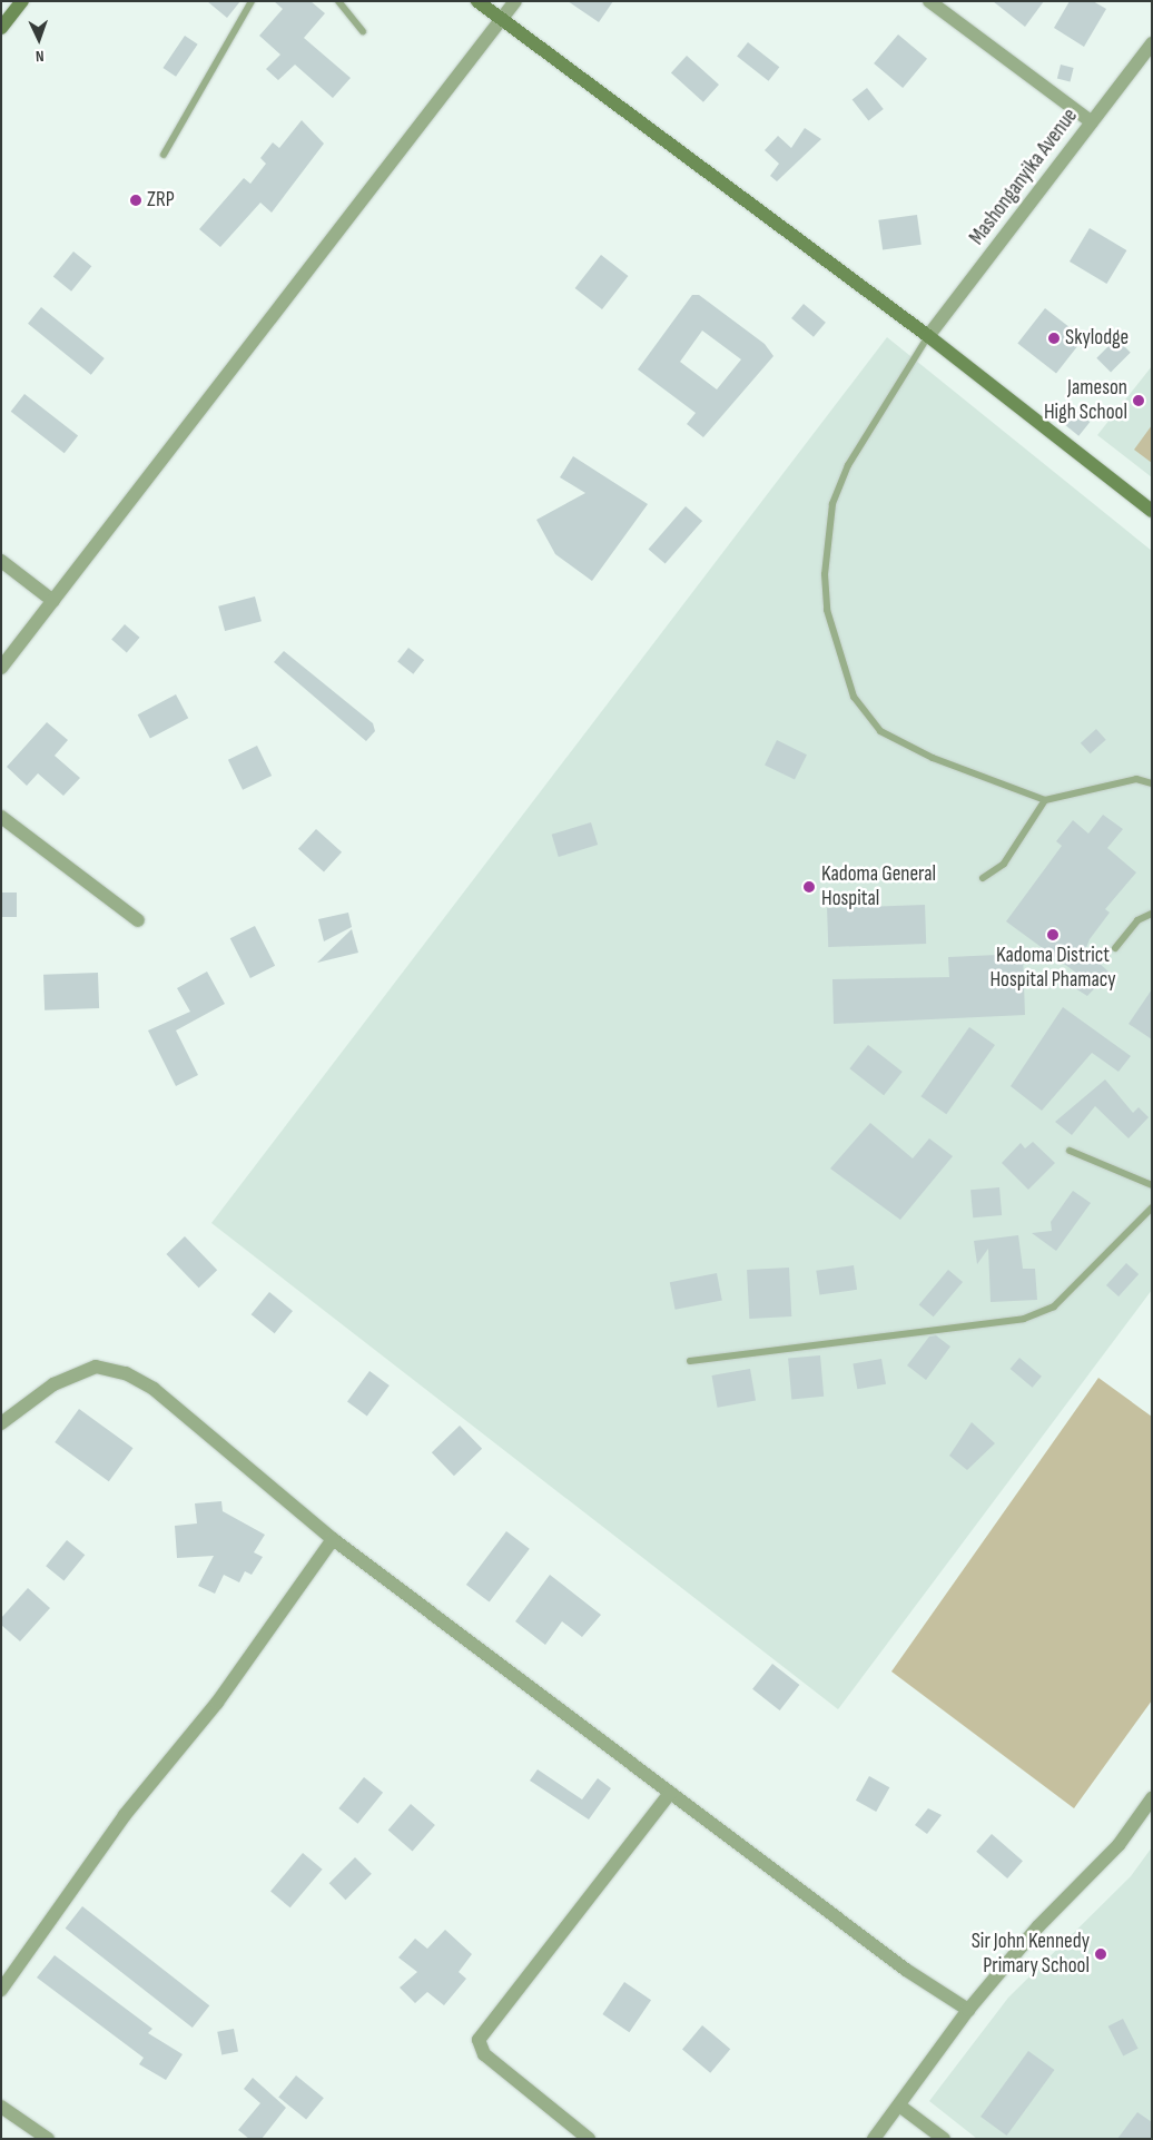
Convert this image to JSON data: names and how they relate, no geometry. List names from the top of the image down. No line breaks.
{"streets":{"street":["Mashonganyika Avenue"]},"places":["ZRP","Skylodge","Jameson High School","Kadoma General Hospital","Kadoma District Hospital Phamacy","Sir John Kennedy Primary School"],"north":"bottom"}
